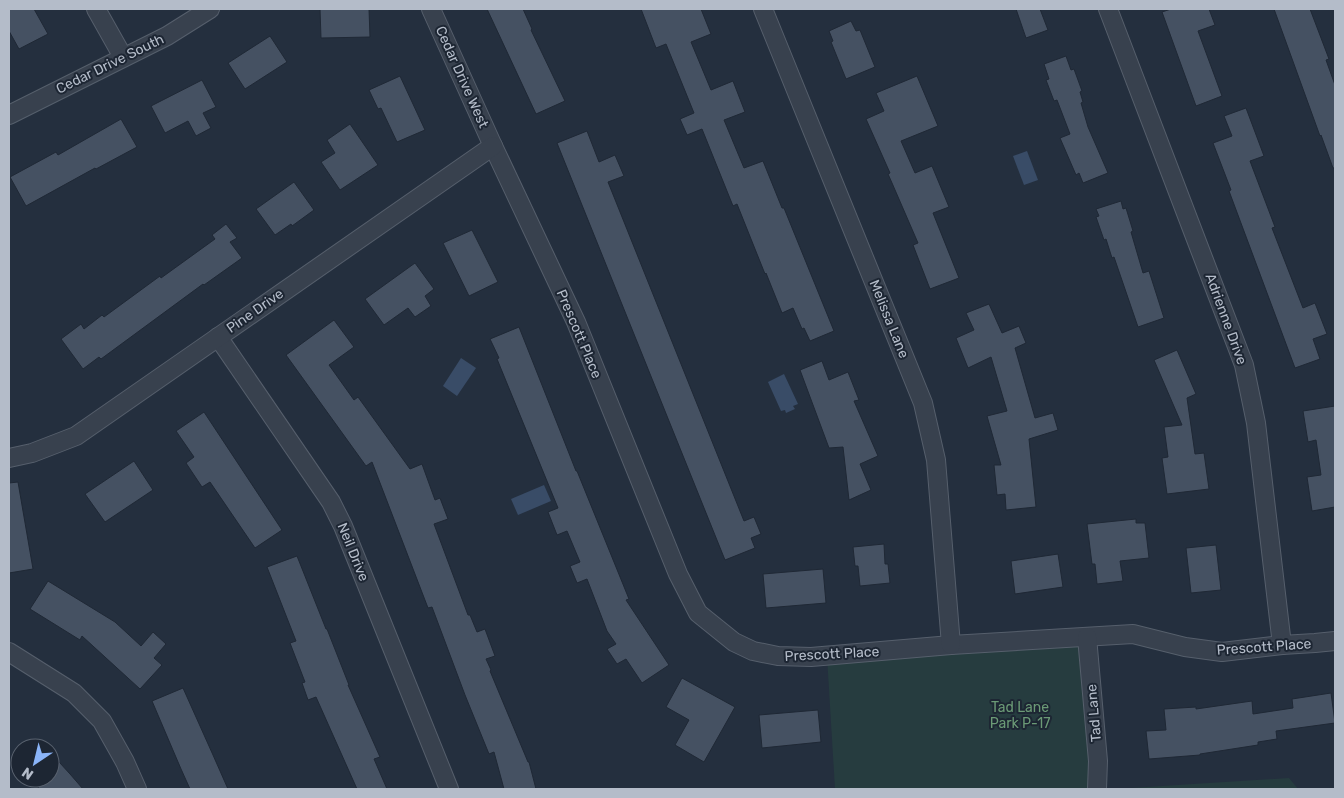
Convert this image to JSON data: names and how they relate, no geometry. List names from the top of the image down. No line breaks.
{"streets":{"street":["Cedar Drive South","Cedar Drive West","Pine Drive","Melissa Lane","Adrienne Drive","Prescott Place","Neil Drive","Tad Lane"]},"crossings":[["Cedar Drive West","Pine Drive"],["Cedar Drive West","Prescott Place"],["Pine Drive","Prescott Place"],["Pine Drive","Neil Drive"],["Melissa Lane","Prescott Place"],["Adrienne Drive","Prescott Place"],["Prescott Place","Tad Lane"]],"parks":["Tad Lane Park P-17"],"north":"bottom left"}
